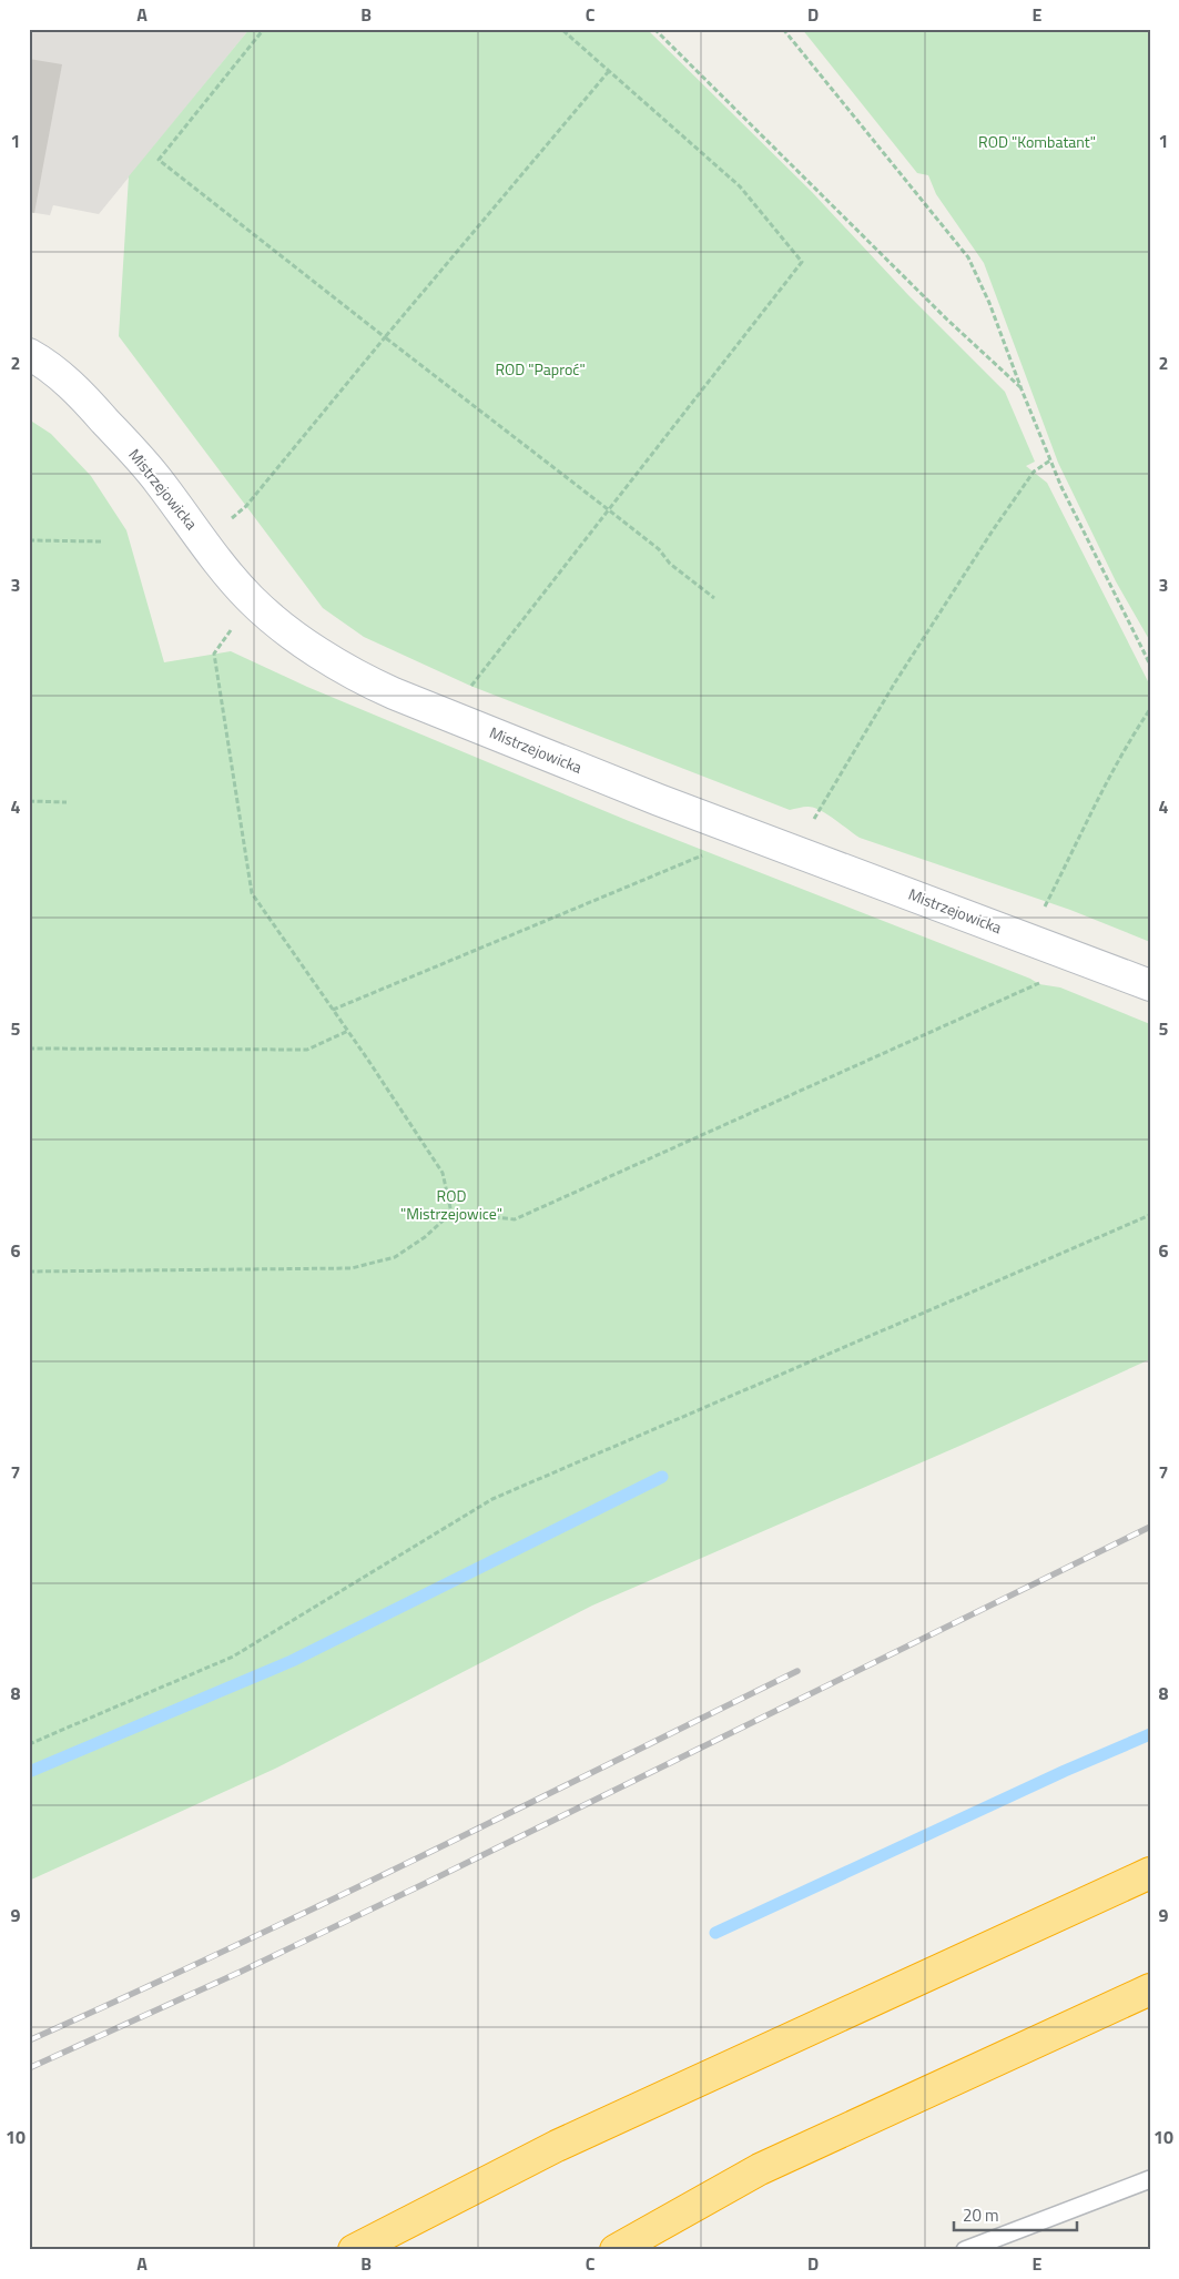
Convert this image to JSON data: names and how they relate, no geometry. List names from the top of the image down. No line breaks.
{"streets":{"street":["Mistrzejowicka"]},"parks":["ROD \"Kombatant\"","ROD \"Paproć\"","ROD \"Mistrzejowice\""],"scale_bar":"20 m","grid":{"columns":["A","B","C","D","E"],"rows":["1","2","3","4","5","6","7","8","9","10"]}}
